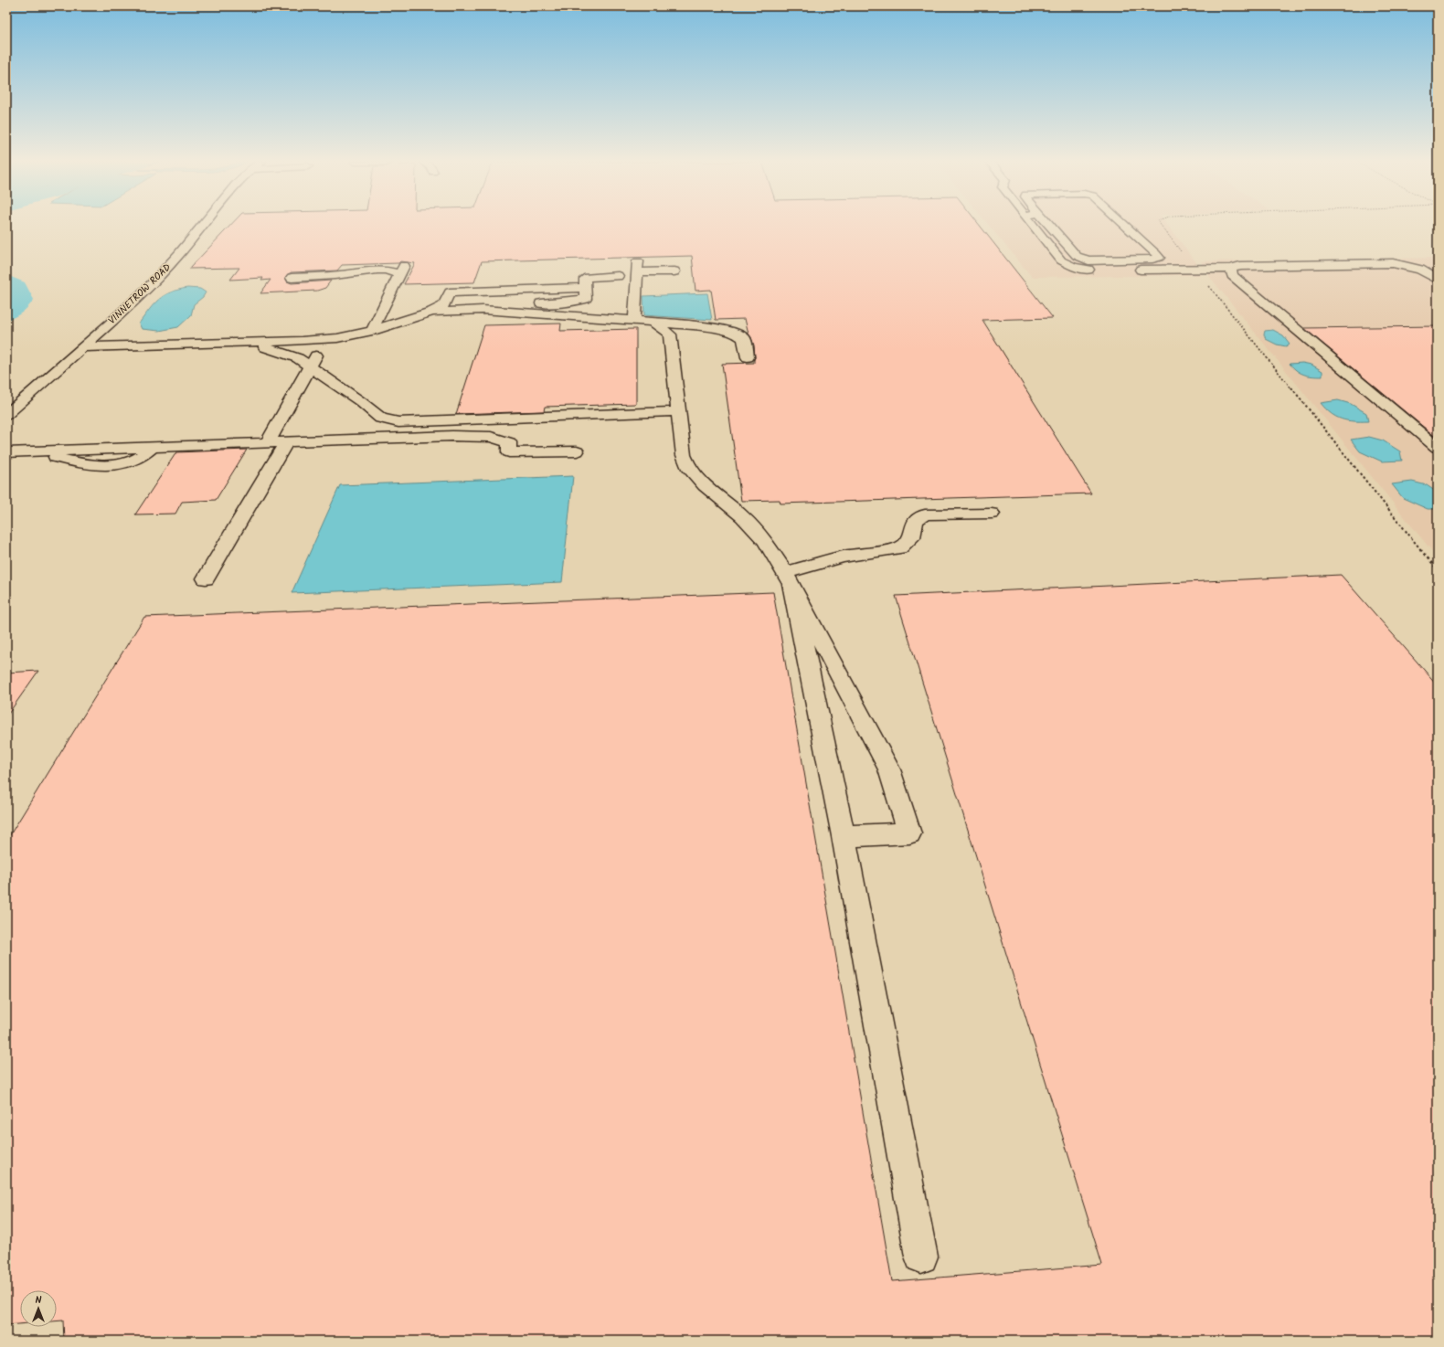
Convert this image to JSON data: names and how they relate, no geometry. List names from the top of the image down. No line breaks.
{"streets":{"street":["VINNETROW ROAD"]},"north":"top"}
